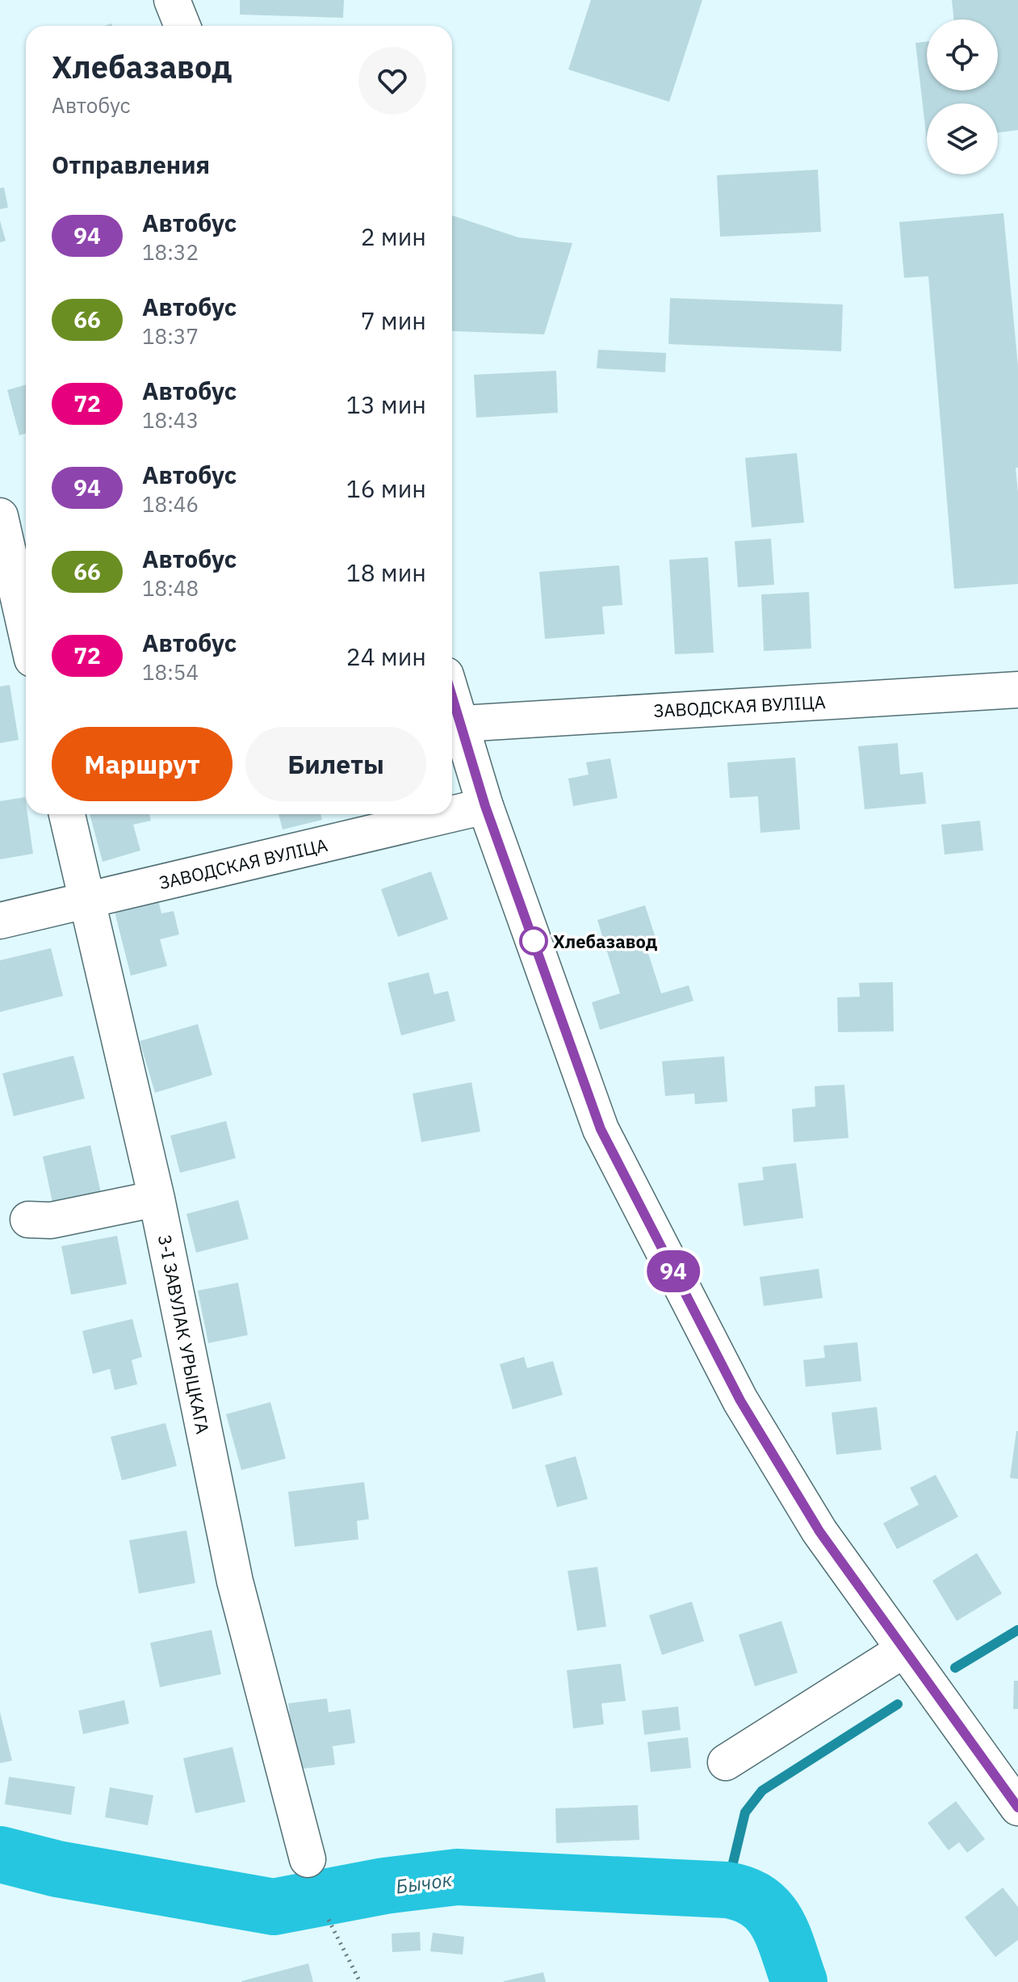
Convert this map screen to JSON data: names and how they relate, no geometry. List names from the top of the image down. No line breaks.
{"streets":{"street":["ЗАВОДСКАЯ ВУЛІЦА","3-І ЗАВУЛАК УРЫЦКАГА"]},"crossings":[["ЗАВОДСКАЯ ВУЛІЦА","3-І ЗАВУЛАК УРЫЦКАГА"]],"water":["Бычок"],"places":["Хлебазавод"],"lines":["bus line 94"],"page":{"on_map":"94","heading":[["Хлебазавод","Автобус"],"Отправления"],"list":[{"mark":"94","name":"Автобус","note":"18:32","value":"2 мин"},{"mark":"66","name":"Автобус","note":"18:37","value":"7 мин"},{"mark":"72","name":"Автобус","note":"18:43","value":"13 мин"},{"mark":"94","name":"Автобус","note":"18:46","value":"16 мин"},{"mark":"66","name":"Автобус","note":"18:48","value":"18 мин"},{"mark":"72","name":"Автобус","note":"18:54","value":"24 мин"}],"buttons":["Маршрут","Билеты"]}}
